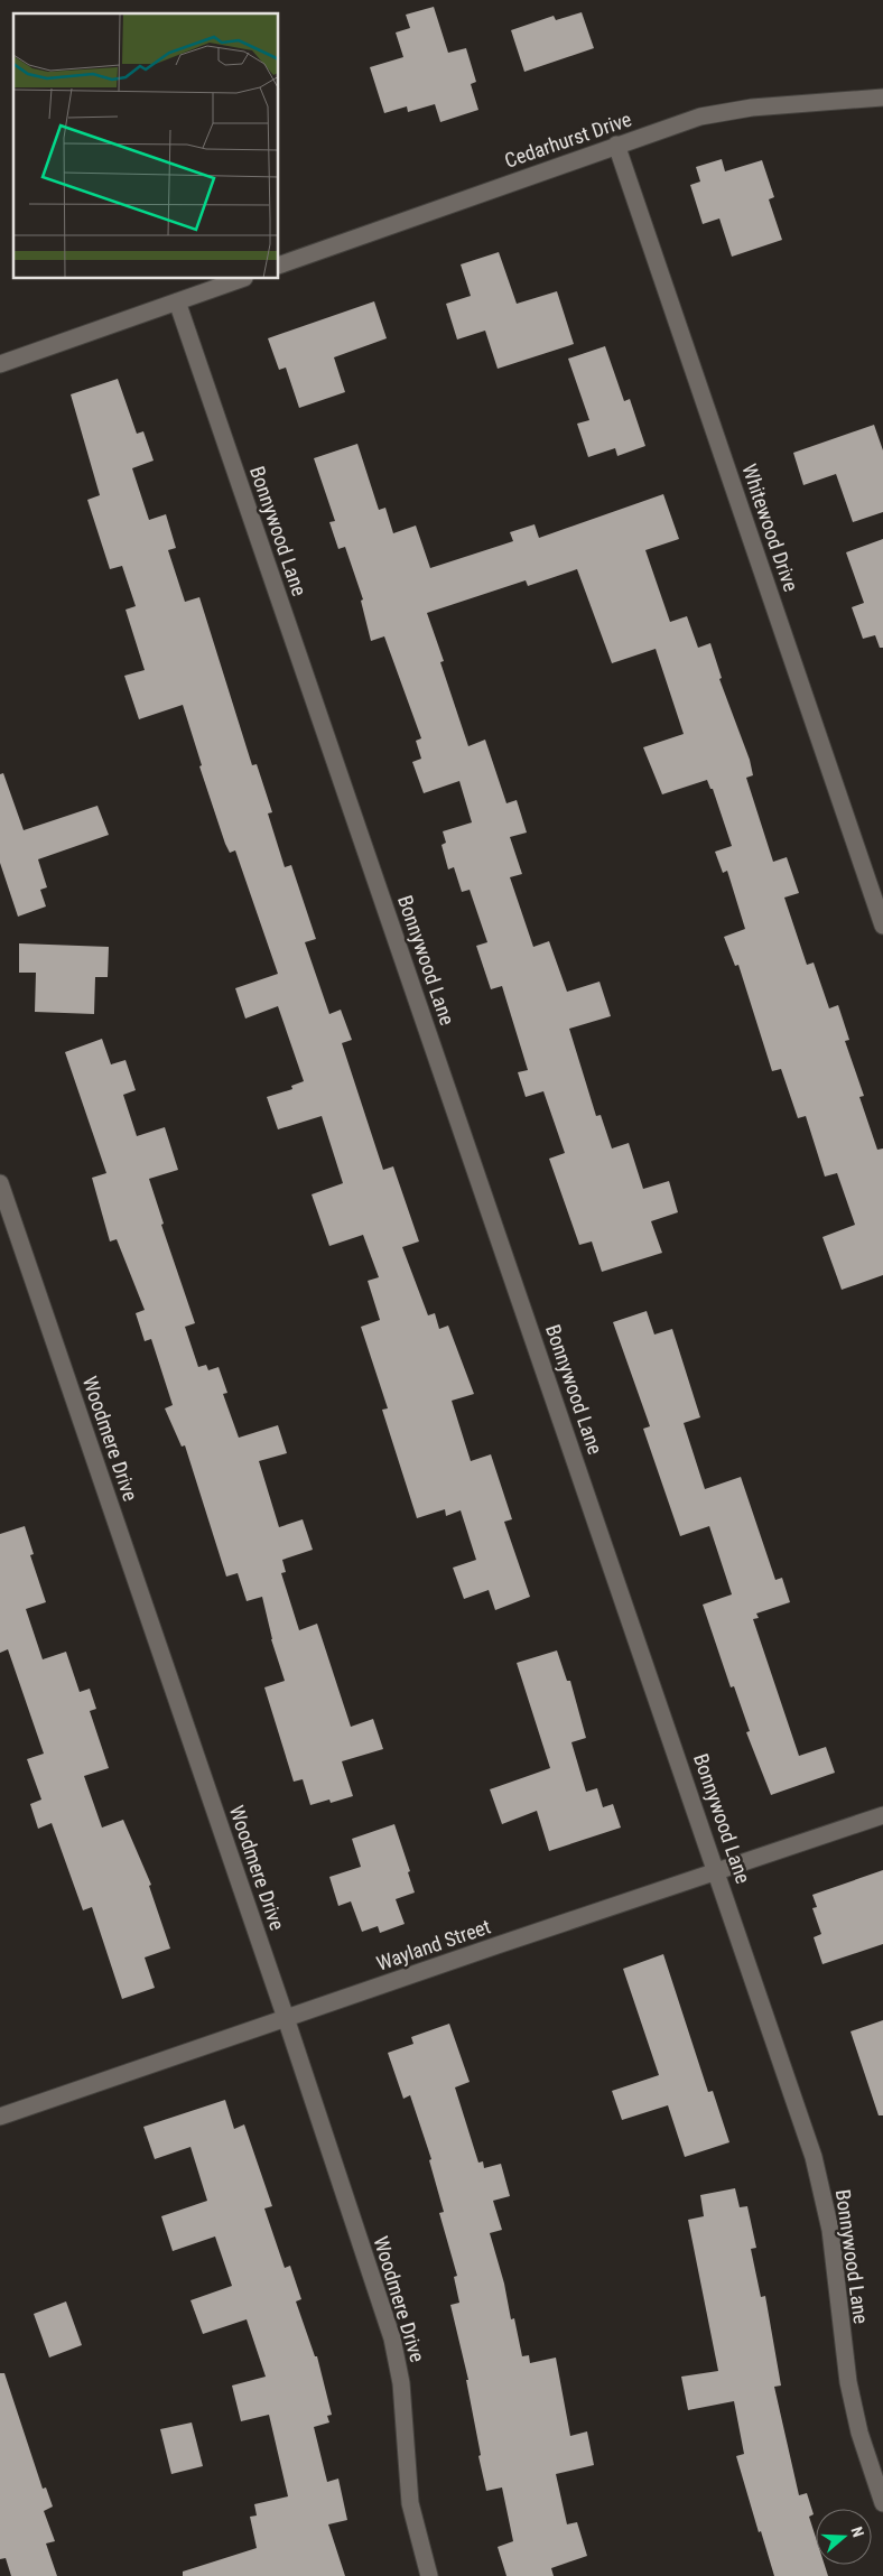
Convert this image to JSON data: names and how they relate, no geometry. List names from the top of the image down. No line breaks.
{"streets":{"street":["Cedarhurst Drive","Whitewood Drive","Bonnywood Lane","Woodmere Drive","Wayland Street"]},"crossings":[["Cedarhurst Drive","Whitewood Drive"],["Bonnywood Lane","Wayland Street"],["Woodmere Drive","Wayland Street"]],"north":"right"}
